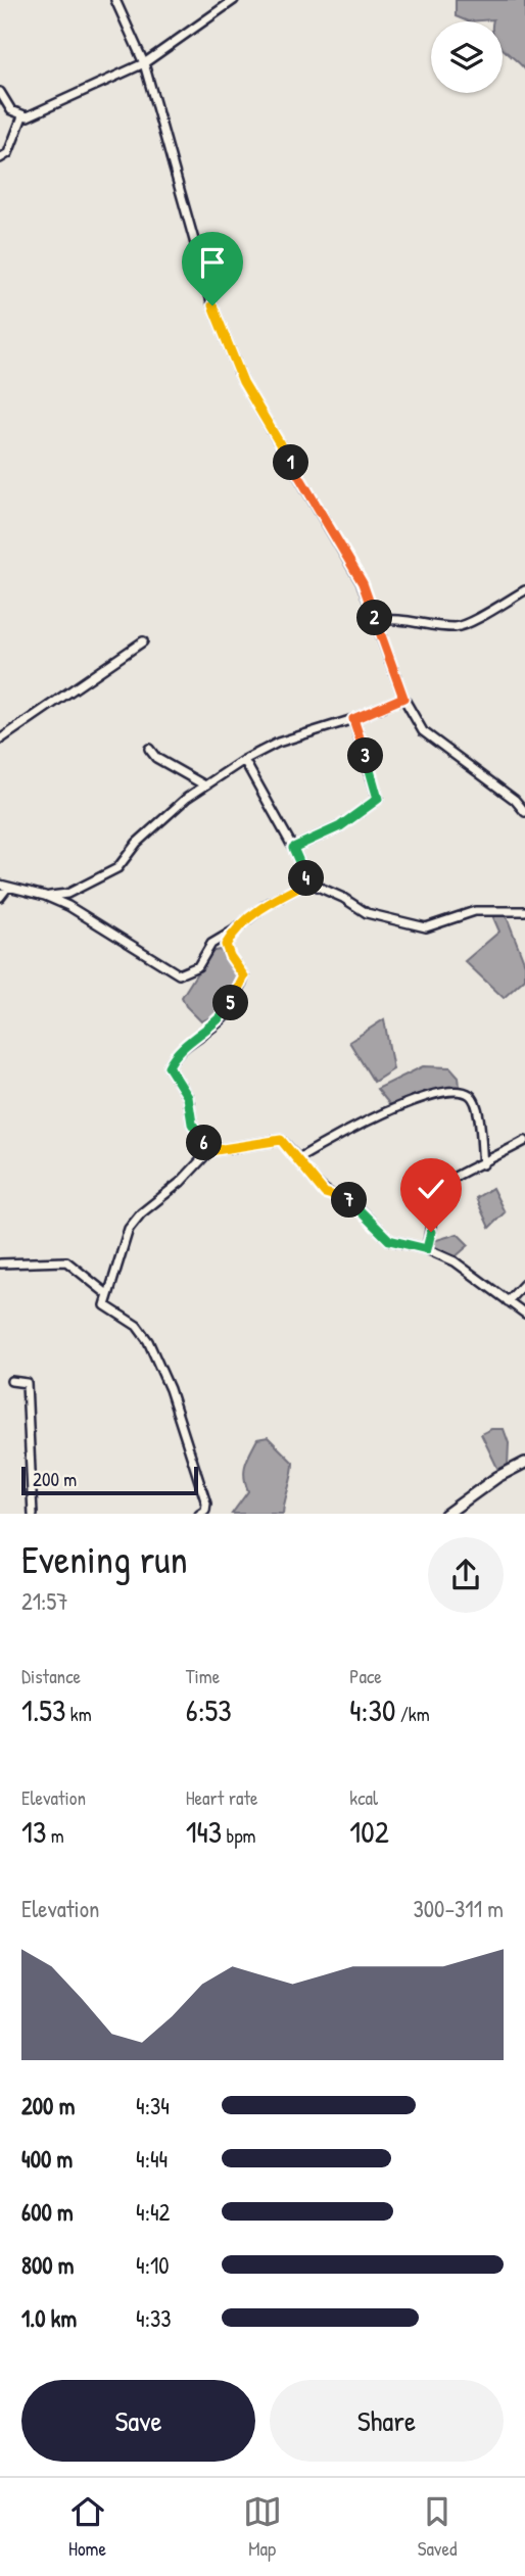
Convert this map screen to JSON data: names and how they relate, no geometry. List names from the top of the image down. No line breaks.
{"scale_bar":"200 m","page":{"pins":["1","2","3","4","5","6","7"],"scale":"200 m","heading":["Evening run","21:57"],"stats":[["Distance","1.53 km"],["Time","6:53"],["Pace","4:30 /km"],["Elevation","13 m"],["Heart rate","143 bpm"],["kcal","102"]],"chart":["Elevation","300–311 m"],"list":[{"name":"200 m","note":"4:34"},{"name":"400 m","note":"4:44"},{"name":"600 m","note":"4:42"},{"name":"800 m","note":"4:10"},{"name":"1.0 km","note":"4:33"}],"buttons":["Save","Share"],"tabs":["Home","Map","Saved"]}}
